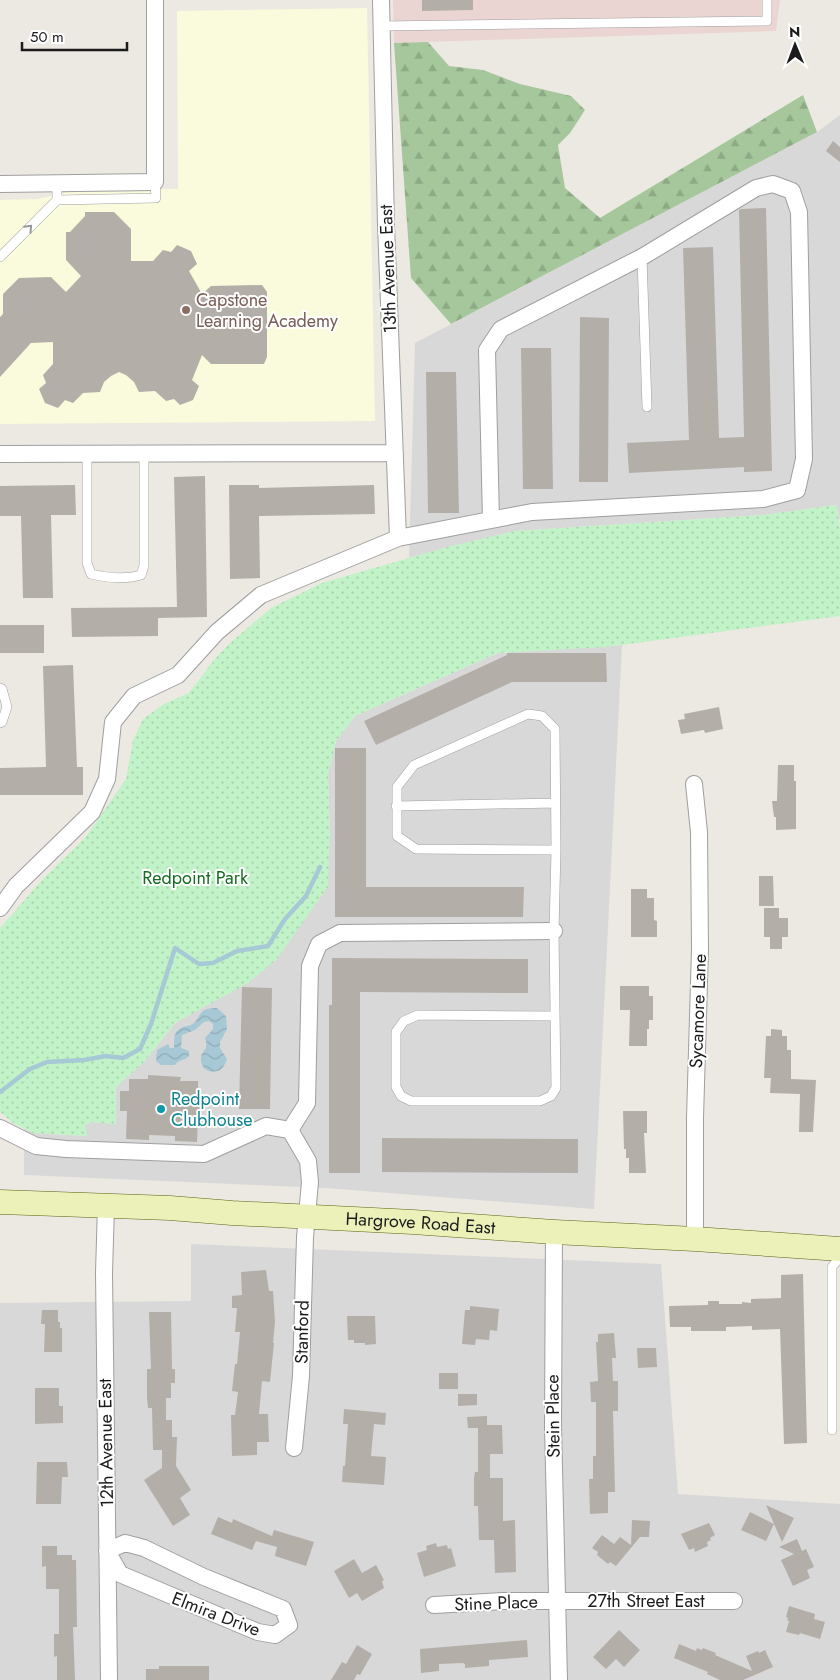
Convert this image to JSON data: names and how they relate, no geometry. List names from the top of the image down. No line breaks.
{"streets":{"main road":["Hargrove Road East"],"street":["13th Avenue East","Sycamore Lane","Stanford","Stein Place","12th Avenue East","27th Street East","Stine Place","Elmira Drive"]},"crossings":[["Sycamore Lane","Hargrove Road East"],["Hargrove Road East","Stanford"],["Hargrove Road East","Stein Place"],["Hargrove Road East","12th Avenue East"],["Stein Place","27th Street East"],["Stein Place","Stine Place"],["12th Avenue East","Elmira Drive"],["27th Street East","Stine Place"]],"parks":["Redpoint Park"],"places":["Capstone Learning Academy","Redpoint Clubhouse"],"scale_bar":"50 m","north":"top"}
